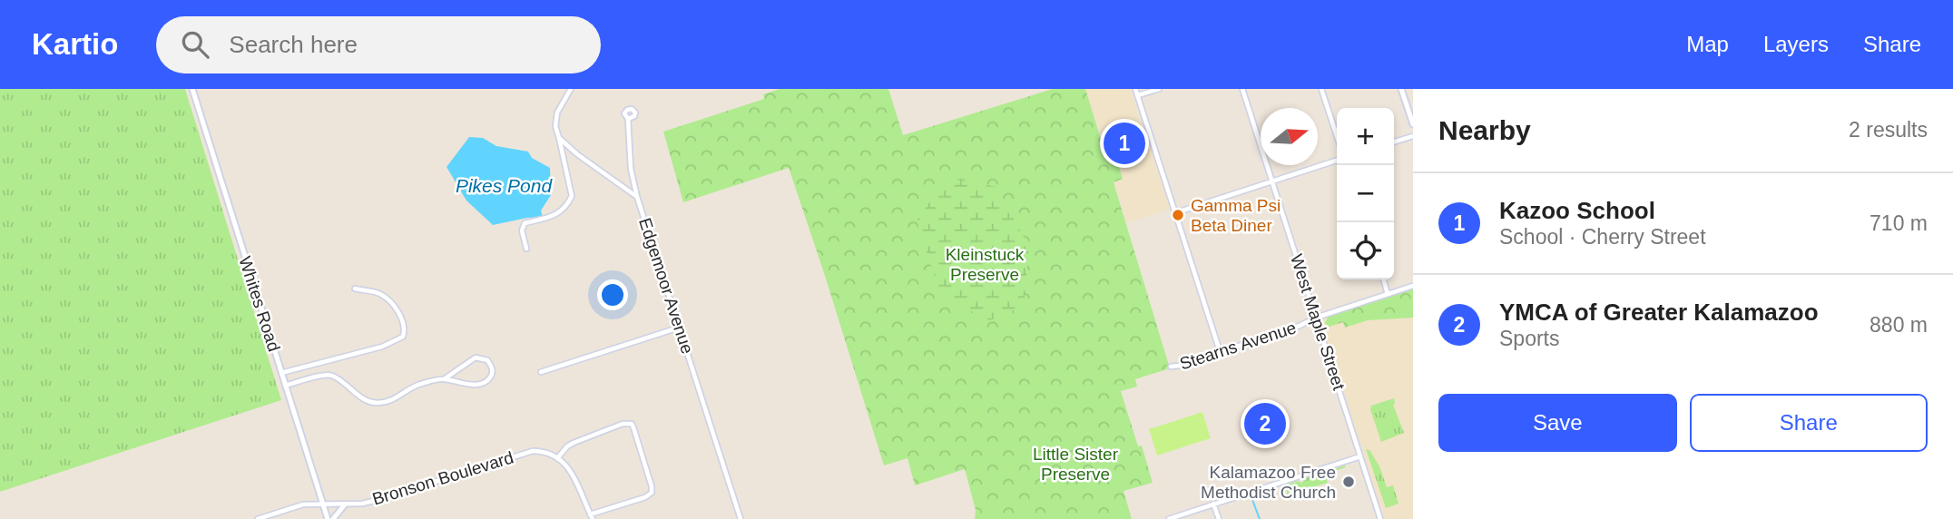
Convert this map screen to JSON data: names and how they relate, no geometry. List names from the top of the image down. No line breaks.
{"streets":{"street":["Edgemoor Avenue","Whites Road","West Maple Street","Stearns Avenue","Bronson Boulevard"]},"crossings":[["Whites Road","Bronson Boulevard"],["West Maple Street","Stearns Avenue"]],"water":["Pikes Pond"],"parks":["Kleinstuck Preserve","Little Sister Preserve"],"places":["Gamma Psi Beta Diner","Kalamazoo Free Methodist Church"],"north":"right","page":{"header":"Kartio","search":"Search here","nav":["Map","Layers","Share"],"heading":["Nearby","2 results"],"map_buttons":["+","−"],"pins":["1","2"],"list":[{"mark":"1","name":"Kazoo School","note":"School · Cherry Street","value":"710 m"},{"mark":"2","name":"YMCA of Greater Kalamazoo","note":"Sports","value":"880 m"}],"buttons":["Save","Share"]}}
